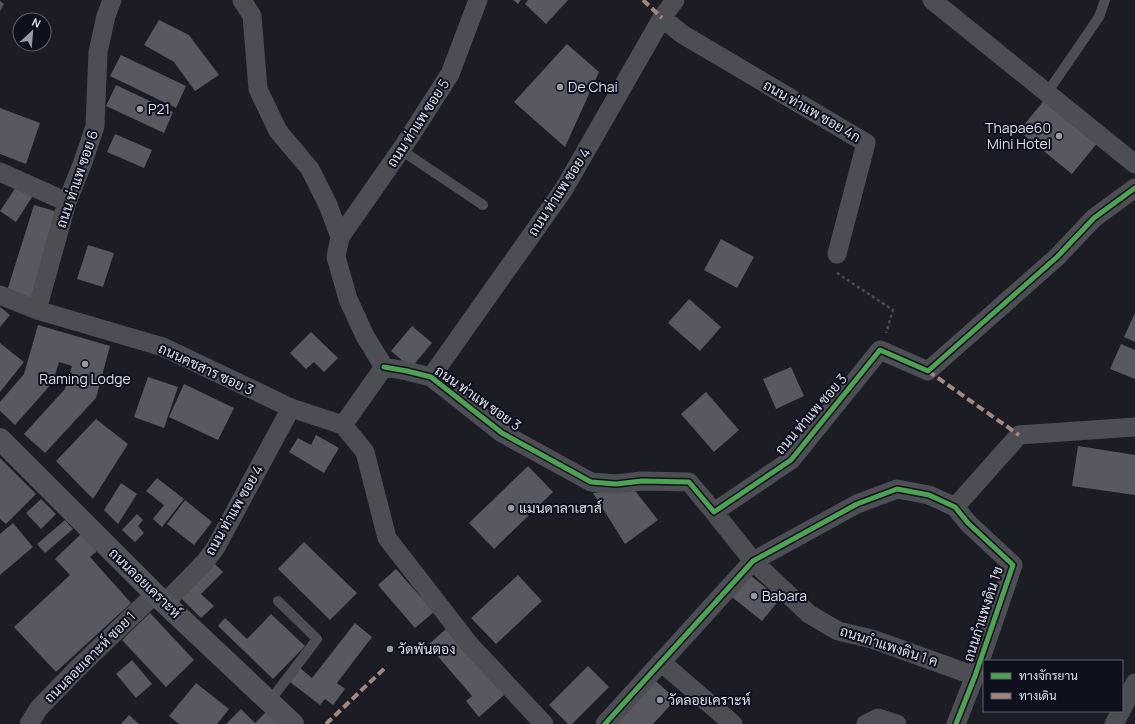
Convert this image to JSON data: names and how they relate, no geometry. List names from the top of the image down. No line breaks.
{"streets":{"street":["ถนน ท่าแพ ซอย 4ก","ถนน ท่าแพ ซอย 5","ถนน ท่าแพ ซอย 6","ถนน ท่าแพ ซอย 4","ถนนคชสาร ซอย 3","ถนน ท่าแพ ซอย 3","ถนนลอยเคราะห์","ถนนกำแพงดิน 1ข","ถนนกำแพงดิน 1 ค","ถนนลอยเคาะห์ ซอย 1"]},"crossings":[["ถนน ท่าแพ ซอย 4ก","ถนน ท่าแพ ซอย 4"],["ถนน ท่าแพ ซอย 6","ถนนคชสาร ซอย 3"],["ถนน ท่าแพ ซอย 4","ถนนคชสาร ซอย 3"],["ถนน ท่าแพ ซอย 4","ถนน ท่าแพ ซอย 3"],["ถนน ท่าแพ ซอย 4","ถนนลอยเคราะห์"],["ถนน ท่าแพ ซอย 4","ถนนลอยเคาะห์ ซอย 1"],["ถนน ท่าแพ ซอย 3","ถนนกำแพงดิน 1 ค"],["ถนนลอยเคราะห์","ถนนลอยเคาะห์ ซอย 1"],["ถนนกำแพงดิน 1ข","ถนนกำแพงดิน 1 ค"]],"places":["De Chai","P21","Thapae60 Mini Hotel","Raming Lodge","แมนดาลาเฮาส์","Babara","วัดพันตอง","วัดลอยเคราะห์"],"legend":["ทางจักรยาน","ทางเดิน"],"north":"top right"}
